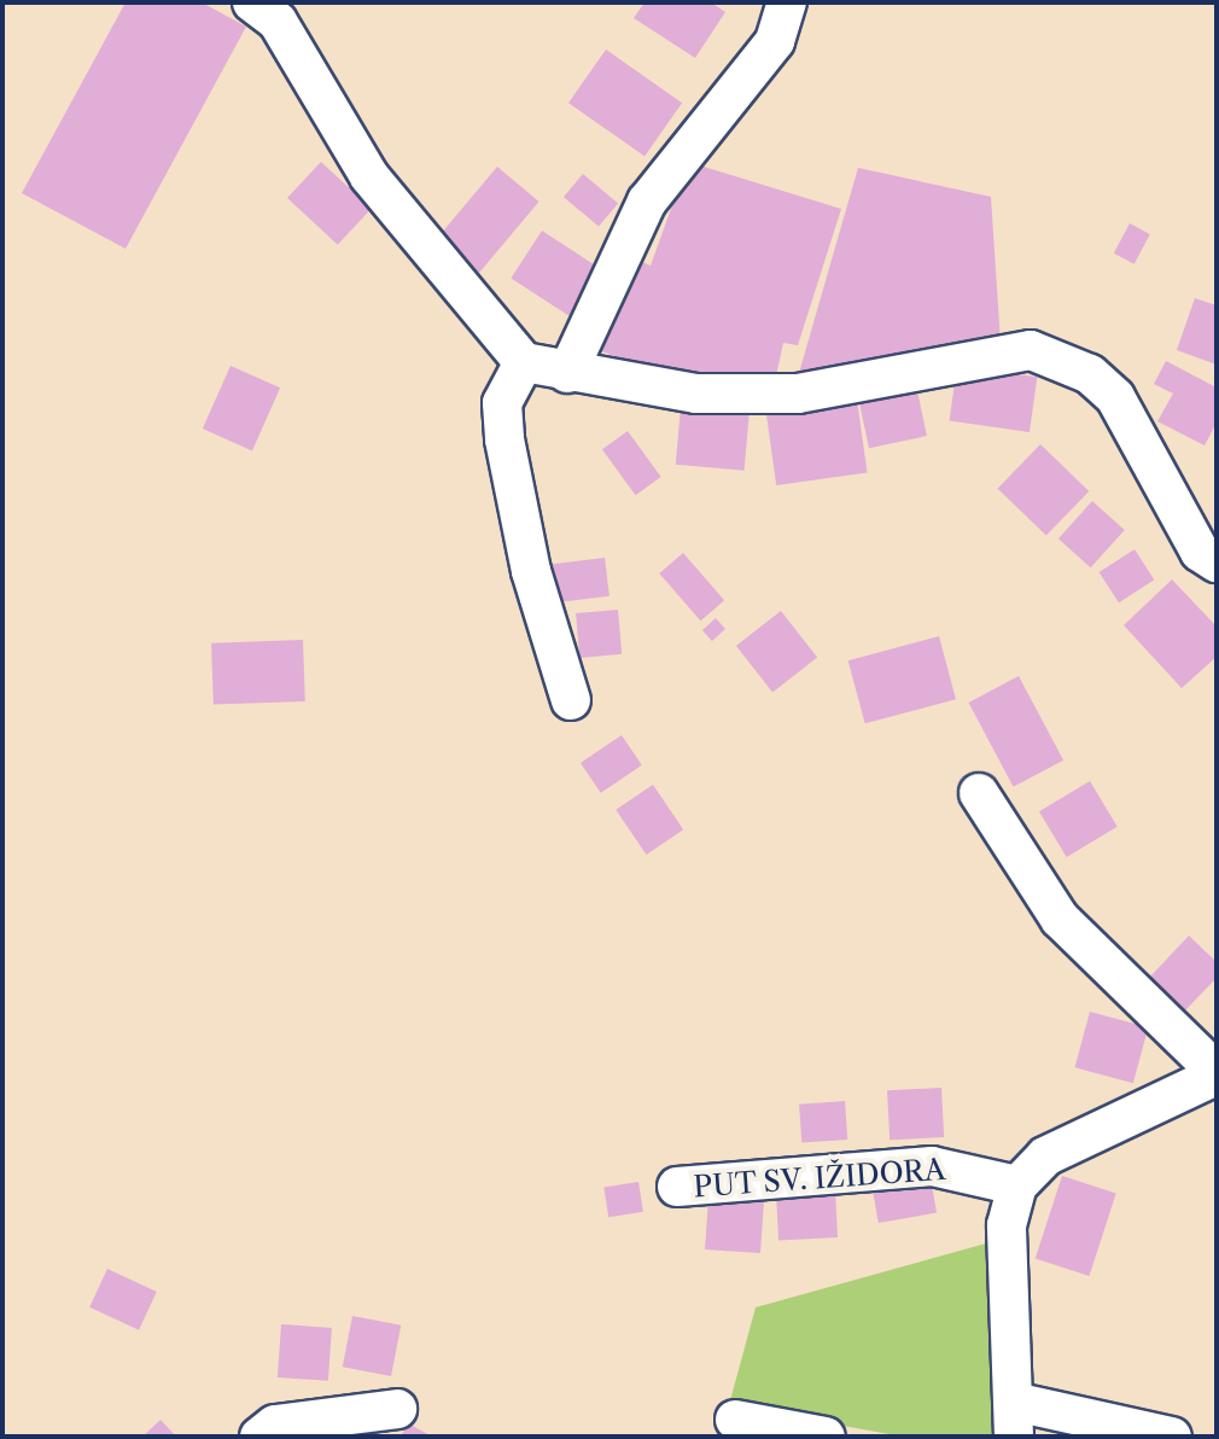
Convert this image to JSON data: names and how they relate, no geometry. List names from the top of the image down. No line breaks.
{"streets":{"street":["PUT SV. IŽIDORA"]}}
